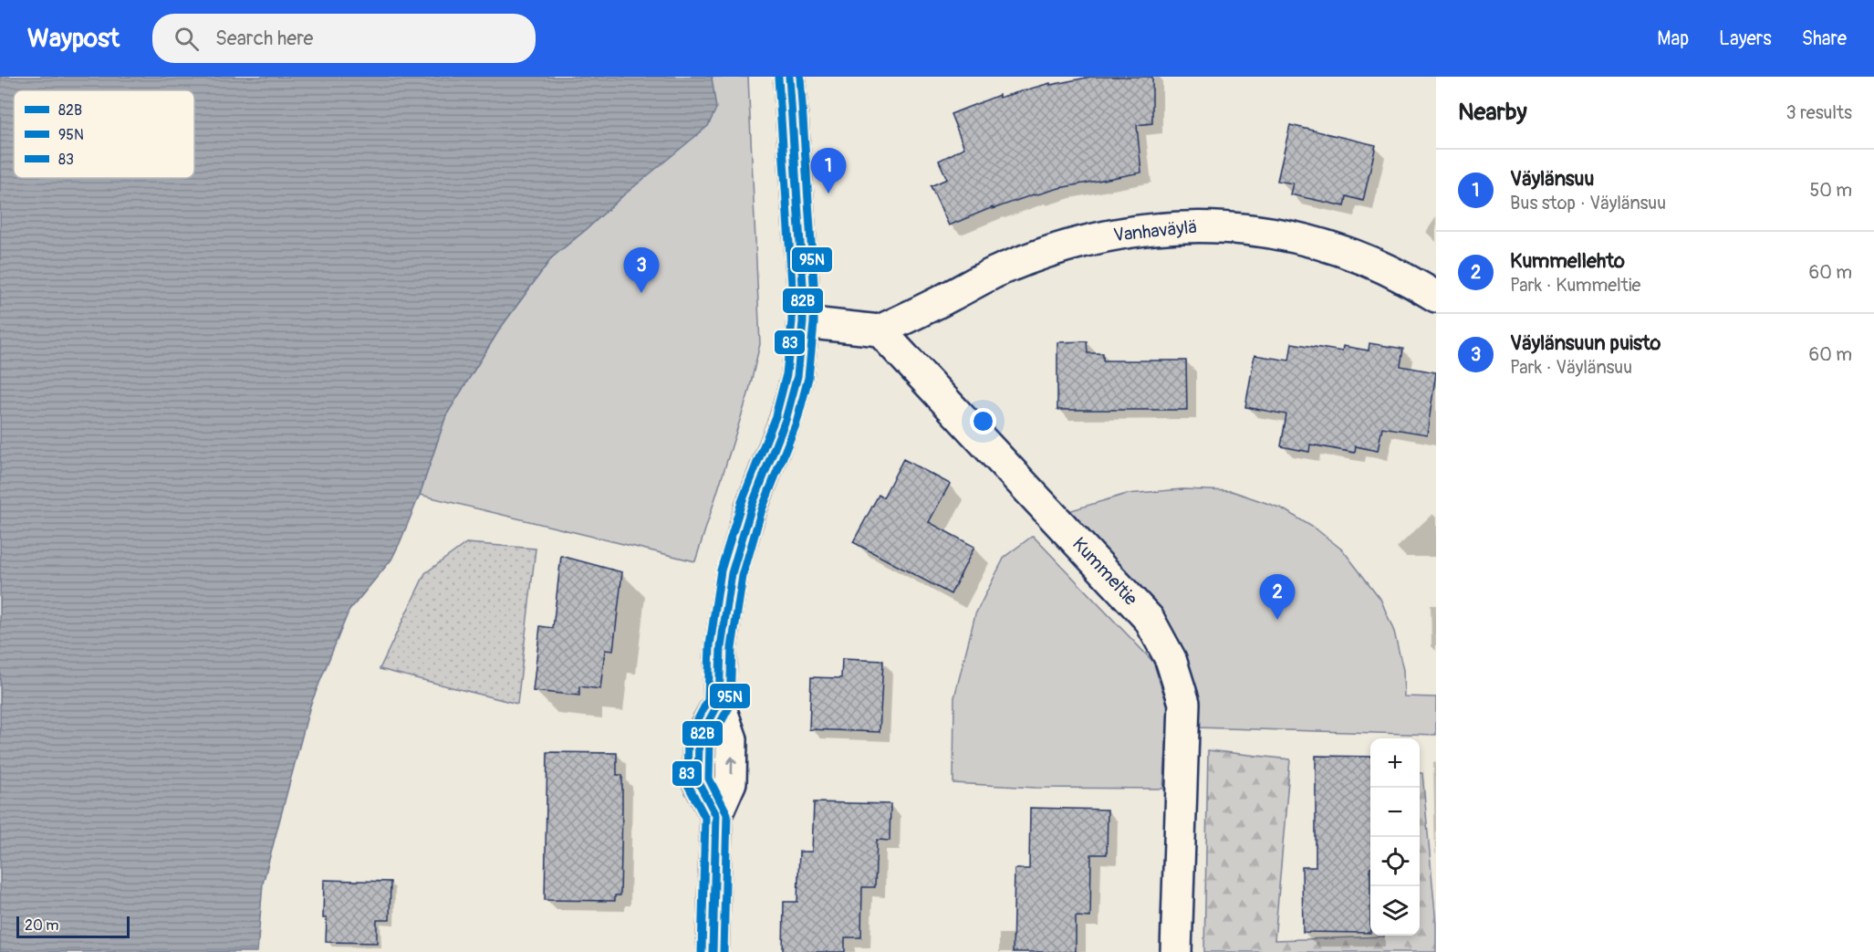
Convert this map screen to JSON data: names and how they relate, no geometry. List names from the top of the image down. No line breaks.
{"streets":{"street":["Vanhaväylä","Kummeltie"]},"crossings":[["Vanhaväylä","Kummeltie"]],"lines":["transit line 82B","transit line 95N","transit line 83"],"legend":["82B","95N","83"],"scale_bar":"20 m","page":{"header":"Waypost","search":"Search here","nav":["Map","Layers","Share"],"heading":["Nearby","3 results"],"pins":["1","3","2"],"list":[{"mark":"1","name":"Väylänsuu","note":"Bus stop · Väylänsuu","value":"50 m"},{"mark":"2","name":"Kummellehto","note":"Park · Kummeltie","value":"60 m"},{"mark":"3","name":"Väylänsuun puisto","note":"Park · Väylänsuu","value":"60 m"}],"map_buttons":["+","−"],"scale":"20 m"}}
